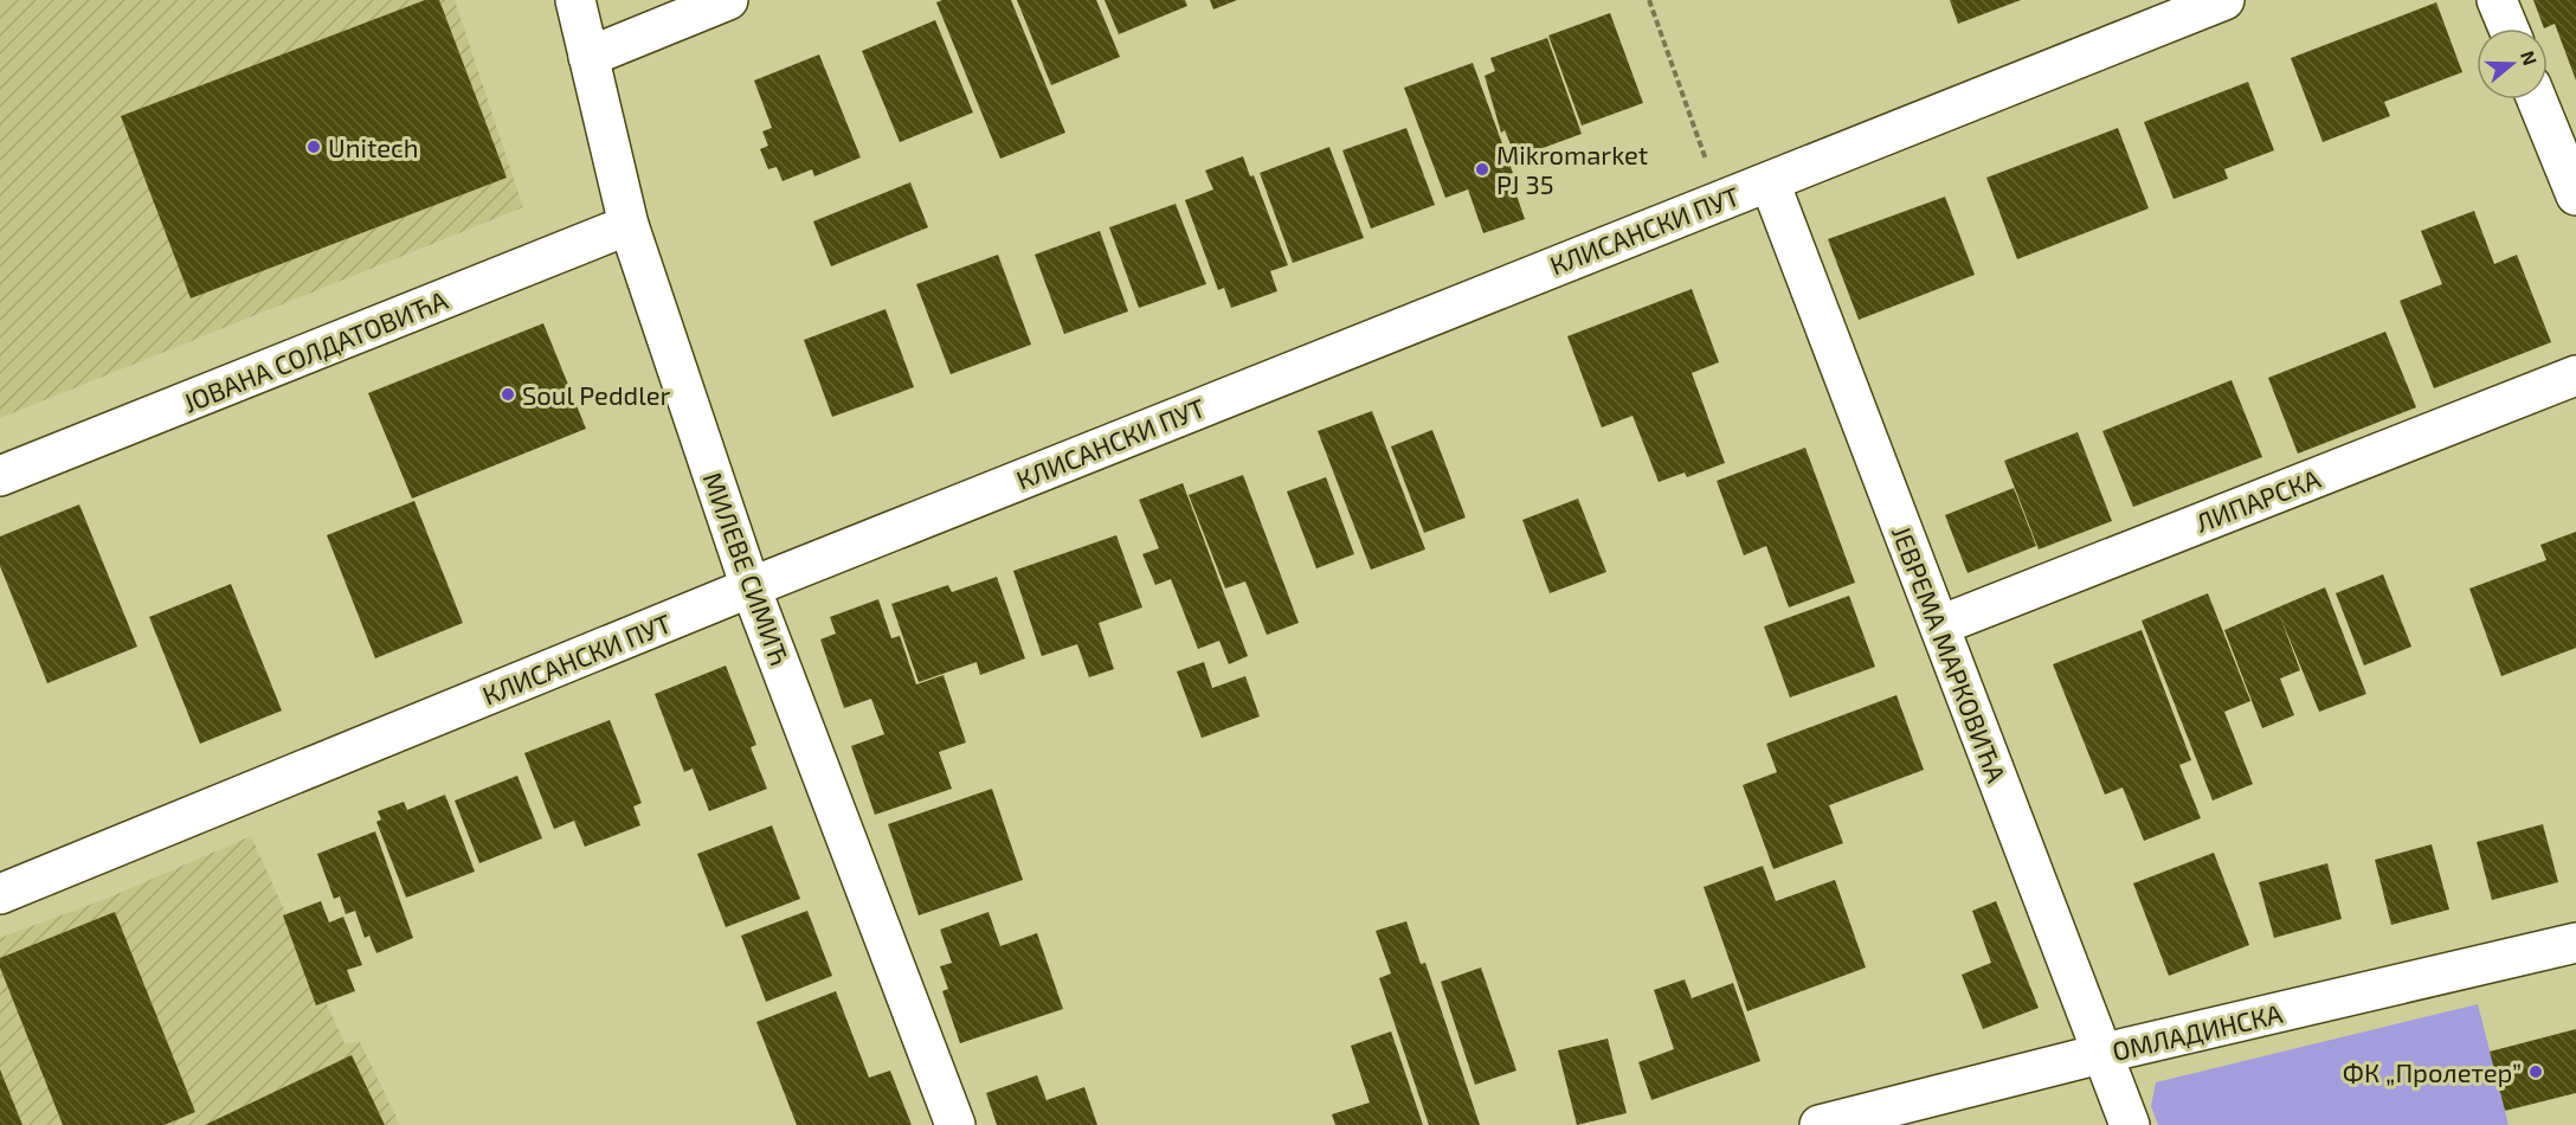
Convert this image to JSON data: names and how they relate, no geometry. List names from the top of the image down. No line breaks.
{"streets":{"street":["КЛИСАНСКИ ПУТ","ЈОВАНА СОЛДАТОВИЋА","ЛИПАРСКА","МИЛЕВЕ СИМИЋ","ЈЕВРЕМА МАРКОВИЋА","ОМЛАДИНСКА"]},"crossings":[["КЛИСАНСКИ ПУТ","МИЛЕВЕ СИМИЋ"],["КЛИСАНСКИ ПУТ","ЈЕВРЕМА МАРКОВИЋА"],["ЈОВАНА СОЛДАТОВИЋА","МИЛЕВЕ СИМИЋ"],["ЛИПАРСКА","ЈЕВРЕМА МАРКОВИЋА"],["ЈЕВРЕМА МАРКОВИЋА","ОМЛАДИНСКА"]],"places":["Unitech","Mikromarket PJ 35","Soul Peddler","ФК „Пролетер”"],"north":"right"}
